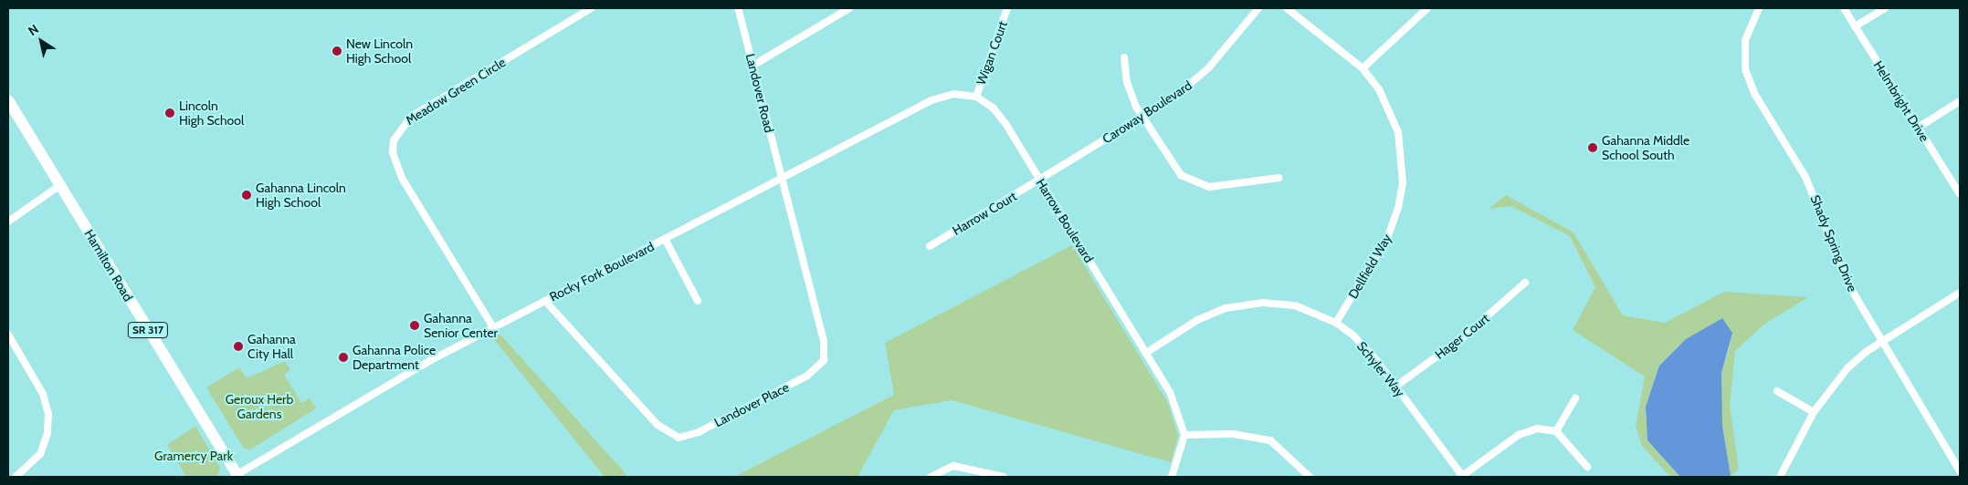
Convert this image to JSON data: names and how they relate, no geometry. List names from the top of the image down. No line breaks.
{"streets":{"main road":["Hamilton Road","SR 317"],"street":["Wigan Court","Meadow Green Circle","Landover Road","Helmbright Drive","Caroway Boulevard","Harrow Court","Harrow Boulevard","Shady Spring Drive","Dellfield Way","Rocky Fork Boulevard","Hager Court","Schyler Way","Landover Place"]},"crossings":[["Wigan Court","Harrow Boulevard"],["Wigan Court","Rocky Fork Boulevard"],["Meadow Green Circle","Rocky Fork Boulevard"],["Landover Road","Rocky Fork Boulevard"],["Landover Road","Landover Place"],["Caroway Boulevard","Harrow Court"],["Caroway Boulevard","Harrow Boulevard"],["Harrow Court","Harrow Boulevard"],["Harrow Boulevard","Rocky Fork Boulevard"],["Harrow Boulevard","Schyler Way"],["Hamilton Road","Rocky Fork Boulevard"],["Dellfield Way","Schyler Way"],["Rocky Fork Boulevard","Landover Place"],["Hager Court","Schyler Way"]],"parks":["Geroux Herb Gardens","Gramercy Park"],"places":["New Lincoln High School","Lincoln High School","Gahanna Middle School South","Gahanna Lincoln High School","Gahanna Senior Center","Gahanna City Hall","Gahanna Police Department"],"north":"top left"}
